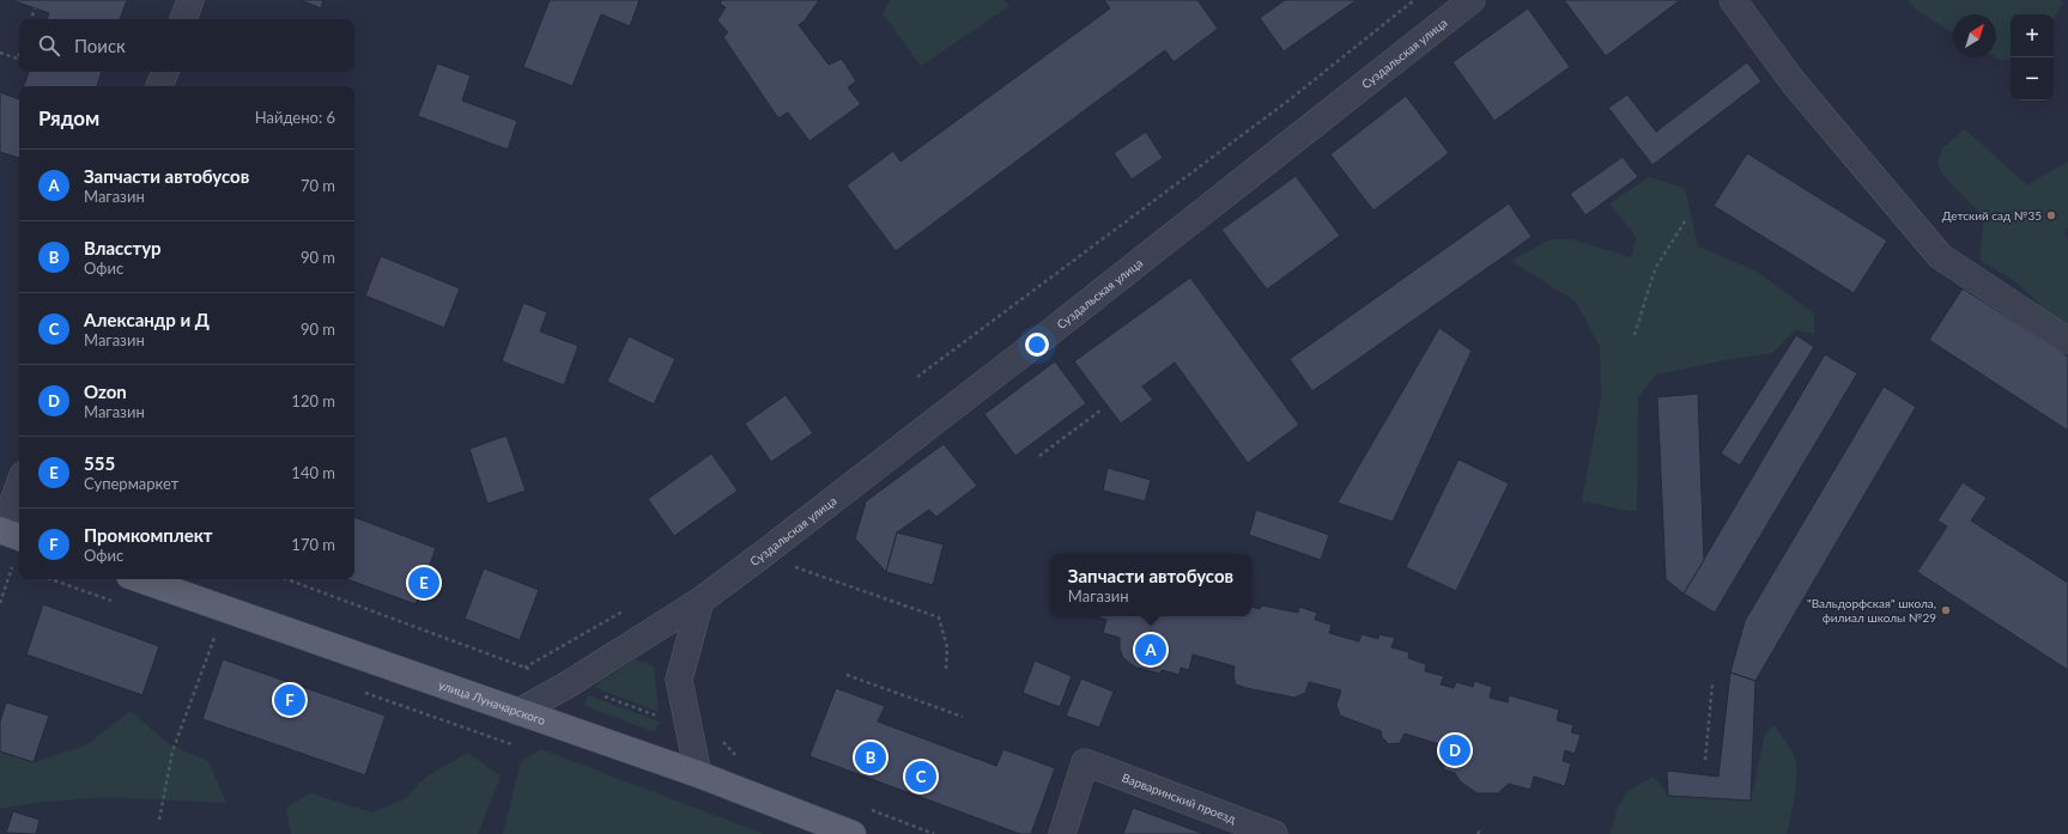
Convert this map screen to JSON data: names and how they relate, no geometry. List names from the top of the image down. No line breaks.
{"streets":{"main road":["улица Луначарского"],"street":["Суздальская улица","Варваринский проезд"]},"crossings":[["Суздальская улица","улица Луначарского"]],"places":["Детский сад №35","\"Вальдорфская\" школа, филиал школы №29"],"north":"top right","page":{"map_buttons":["+","−"],"search":"Поиск","heading":["Рядом","Найдено: 6"],"list":[{"mark":"A","name":"Запчасти автобусов","note":"Магазин","value":"70 m"},{"mark":"B","name":"Власстур","note":"Офис","value":"90 m"},{"mark":"C","name":"Александр и Д","note":"Магазин","value":"90 m"},{"mark":"D","name":"Ozon","note":"Магазин","value":"120 m"},{"mark":"E","name":"555","note":"Супермаркет","value":"140 m"},{"mark":"F","name":"Промкомплект","note":"Офис","value":"170 m"}],"popup":["Запчасти автобусов","Магазин"],"pins":["E","A","F","D","B","C"]}}
